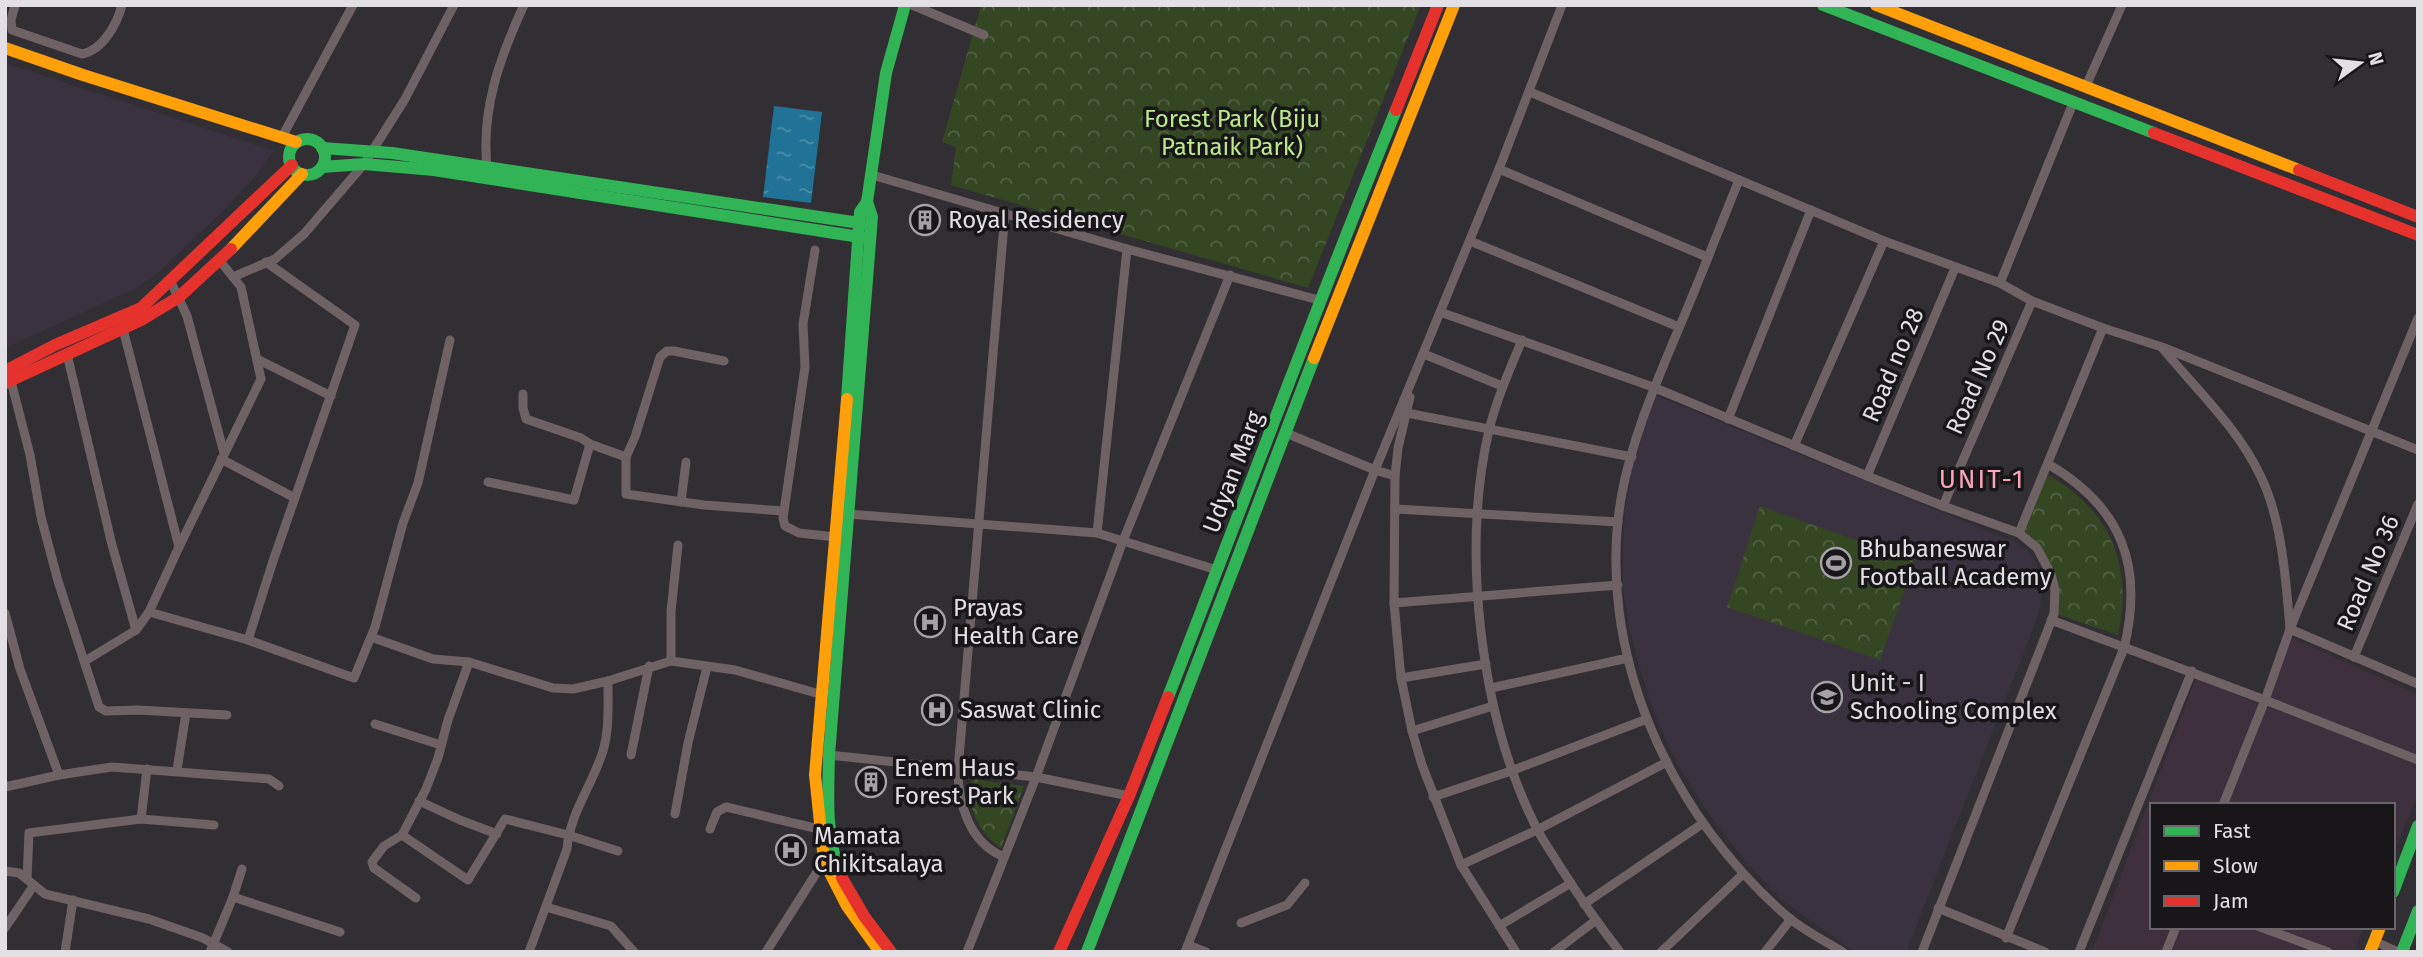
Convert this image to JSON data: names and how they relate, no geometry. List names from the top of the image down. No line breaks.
{"streets":{"street":["Road no 28","Road No 29","Udyan Marg","Road No 36"]},"districts":["UNIT-1"],"parks":["Forest Park (Biju Patnaik Park)"],"places":{"building":["Royal Residency","Enem Haus Forest Park"],"sports":["Bhubaneswar Football Academy"],"hospital":["Prayas Health Care","Saswat Clinic","Mamata Chikitsalaya"],"school or university":["Unit - I Schooling Complex"]},"legend":["Fast","Slow","Jam"],"north":"right"}
